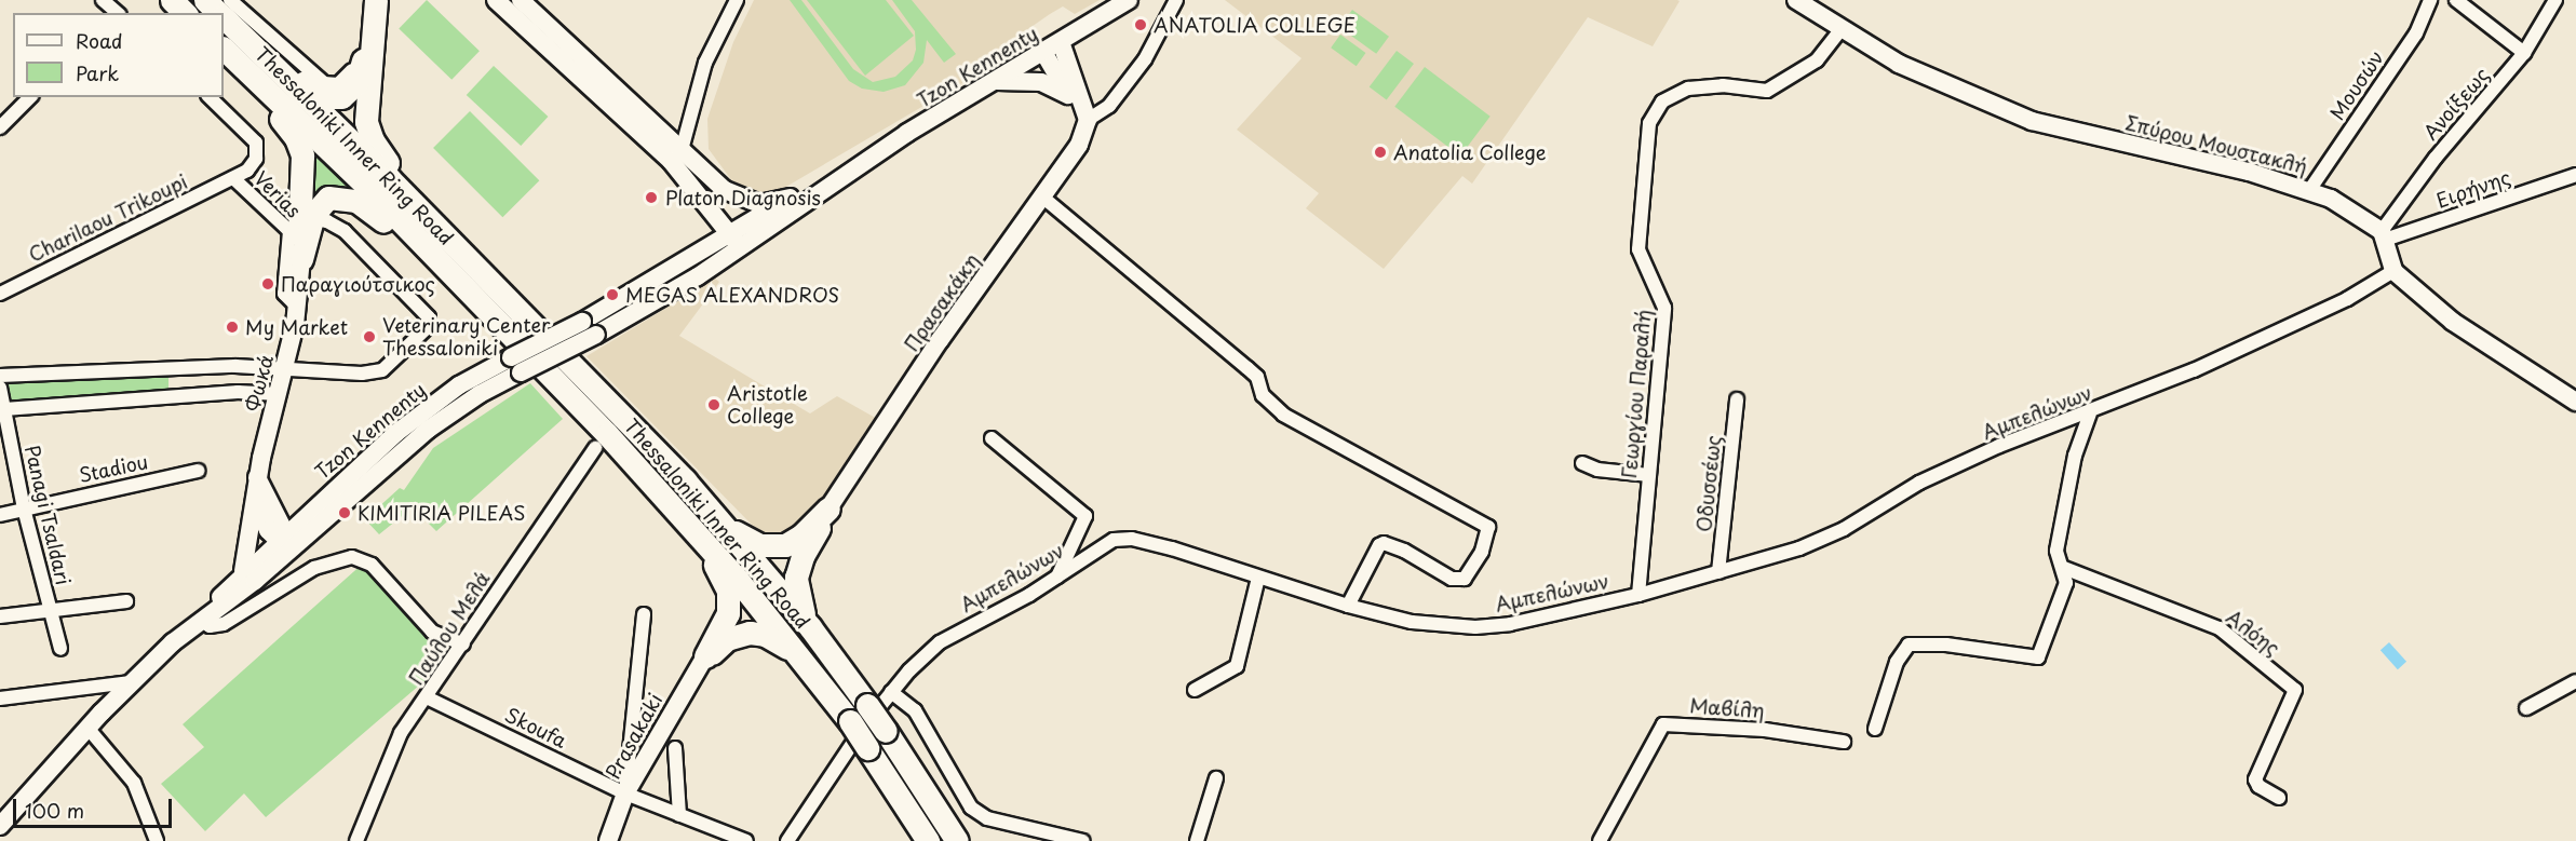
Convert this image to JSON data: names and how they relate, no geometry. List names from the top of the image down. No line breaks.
{"streets":{"highway":["Thessaloniki Inner Ring Road"],"main road":["Tzon Kennenty","Σπύρου Μουστακλή","Πρασακάκη","Φωκά","Prasakaki"],"street":["Μουσών","Ανοίξεως","Ειρήνης","Verias","Charilaou Trikoupi","Γεωργίου Παραλή","Αμπελώνων","Stadiou","Οδυσσέως","Panagi Tsaldari","Παύλου Μελά","Αλόης","Μαβίλη","Skoufa"]},"crossings":[["Tzon Kennenty","Φωκά"],["Μουσών","Σπύρου Μουστακλή"],["Ανοίξεως","Σπύρου Μουστακλή"],["Ανοίξεως","Ειρήνης"],["Σπύρου Μουστακλή","Ειρήνης"],["Σπύρου Μουστακλή","Γεωργίου Παραλή"],["Verias","Charilaou Trikoupi"],["Verias","Φωκά"],["Γεωργίου Παραλή","Αμπελώνων"],["Αμπελώνων","Οδυσσέως"],["Stadiou","Panagi Tsaldari"],["Παύλου Μελά","Skoufa"],["Skoufa","Prasakaki"]],"places":["ANATOLIA COLLEGE","Anatolia College","Platon Diagnosis","Παραγιούτσικος","MEGAS ALEXANDROS","My Market","Veterinary Center Thessaloniki","Aristotle College","KIMITIRIA PILEAS"],"legend":["Road","Park"],"scale_bar":"100 m"}
